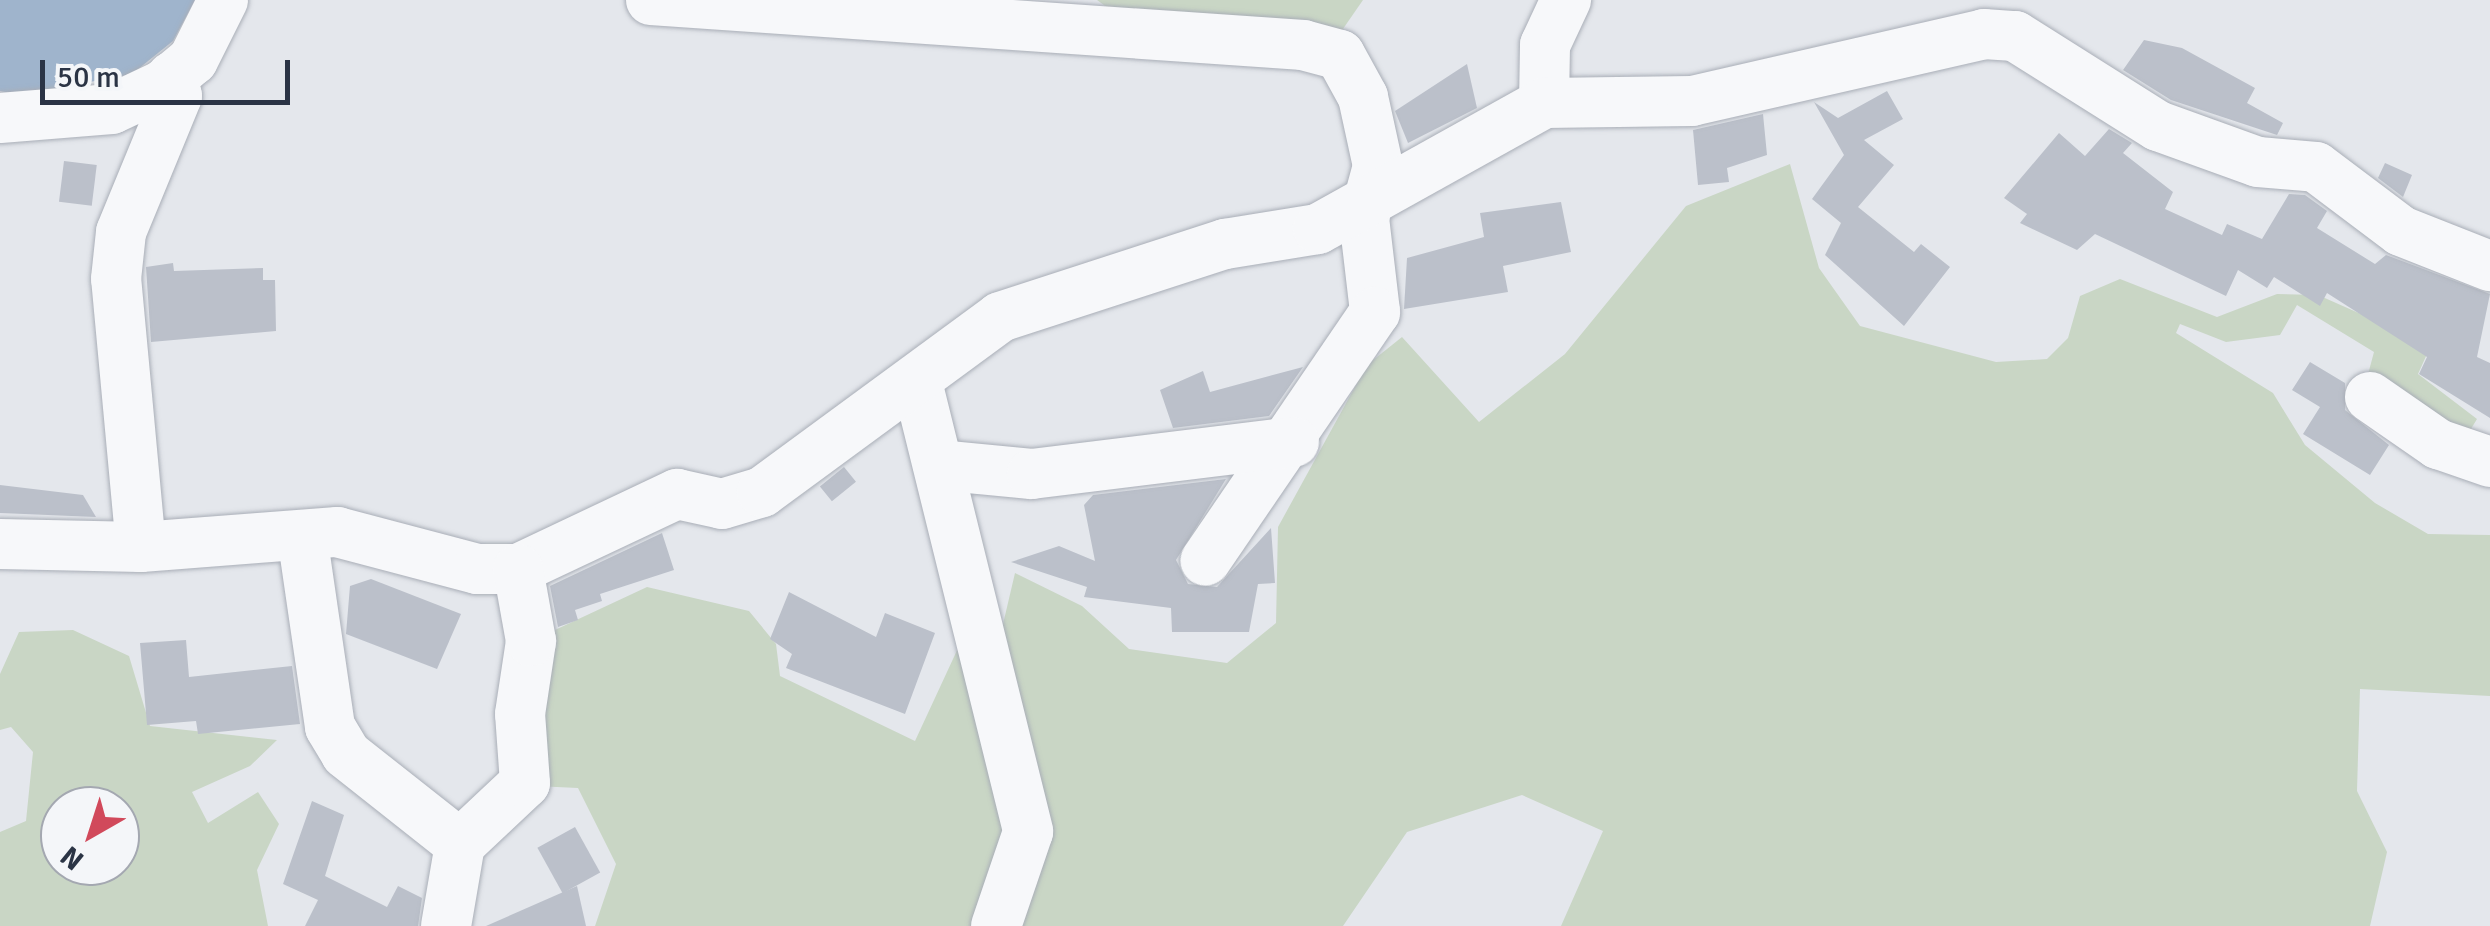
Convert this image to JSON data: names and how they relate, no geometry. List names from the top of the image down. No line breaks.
{"scale_bar":"50 m","north":"bottom left"}
